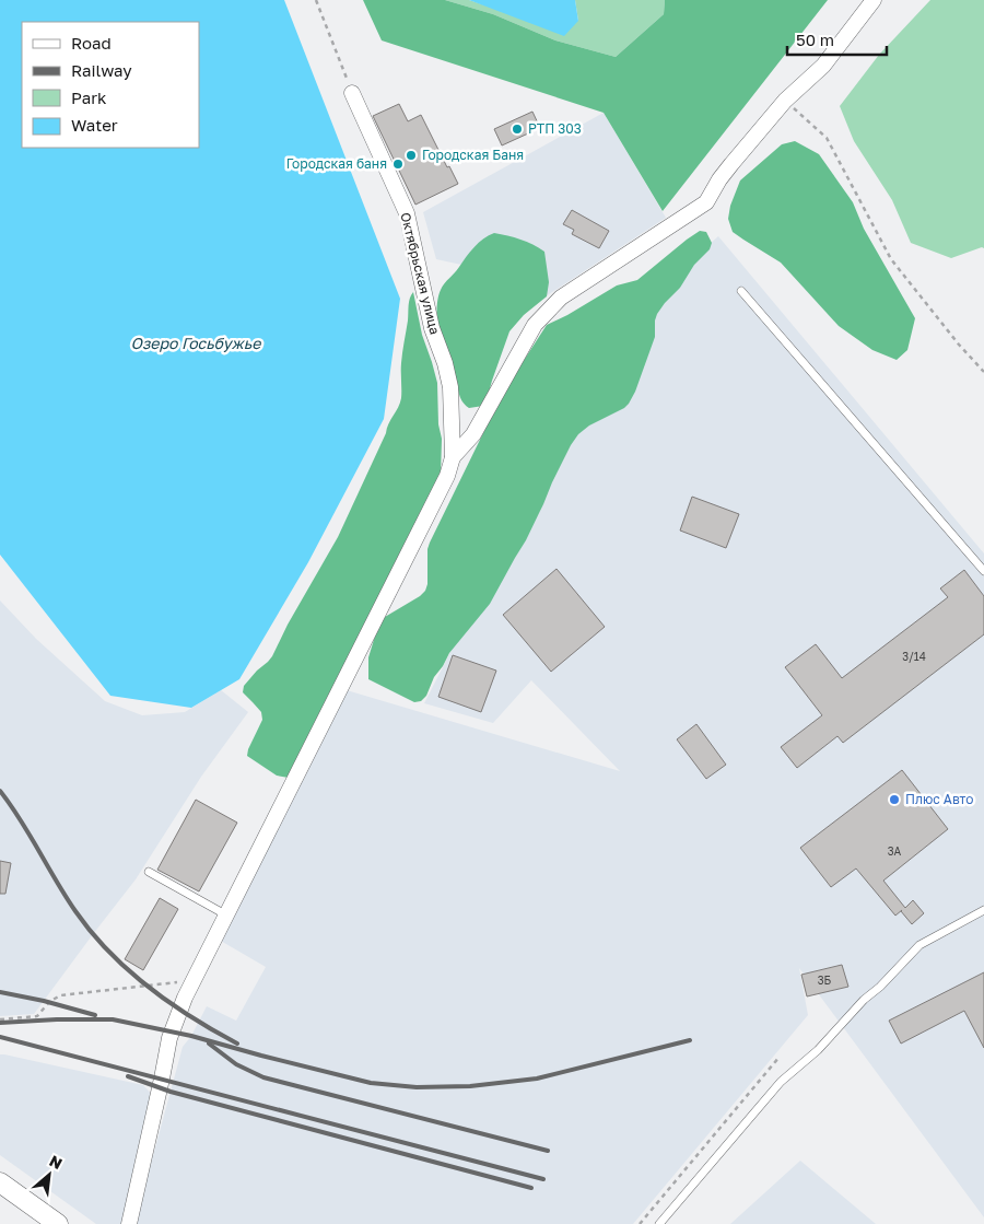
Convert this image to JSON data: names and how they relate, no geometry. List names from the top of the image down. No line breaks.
{"streets":{"street":["Октябрьская улица"]},"water":["Озеро Госьбужье"],"places":["РТП 303","Городская Баня","Городская баня","Плюс Авто"],"house_numbers":["3/14","3А","3Б"],"legend":["Road","Railway","Park","Water"],"scale_bar":"50 m","north":"top right"}
